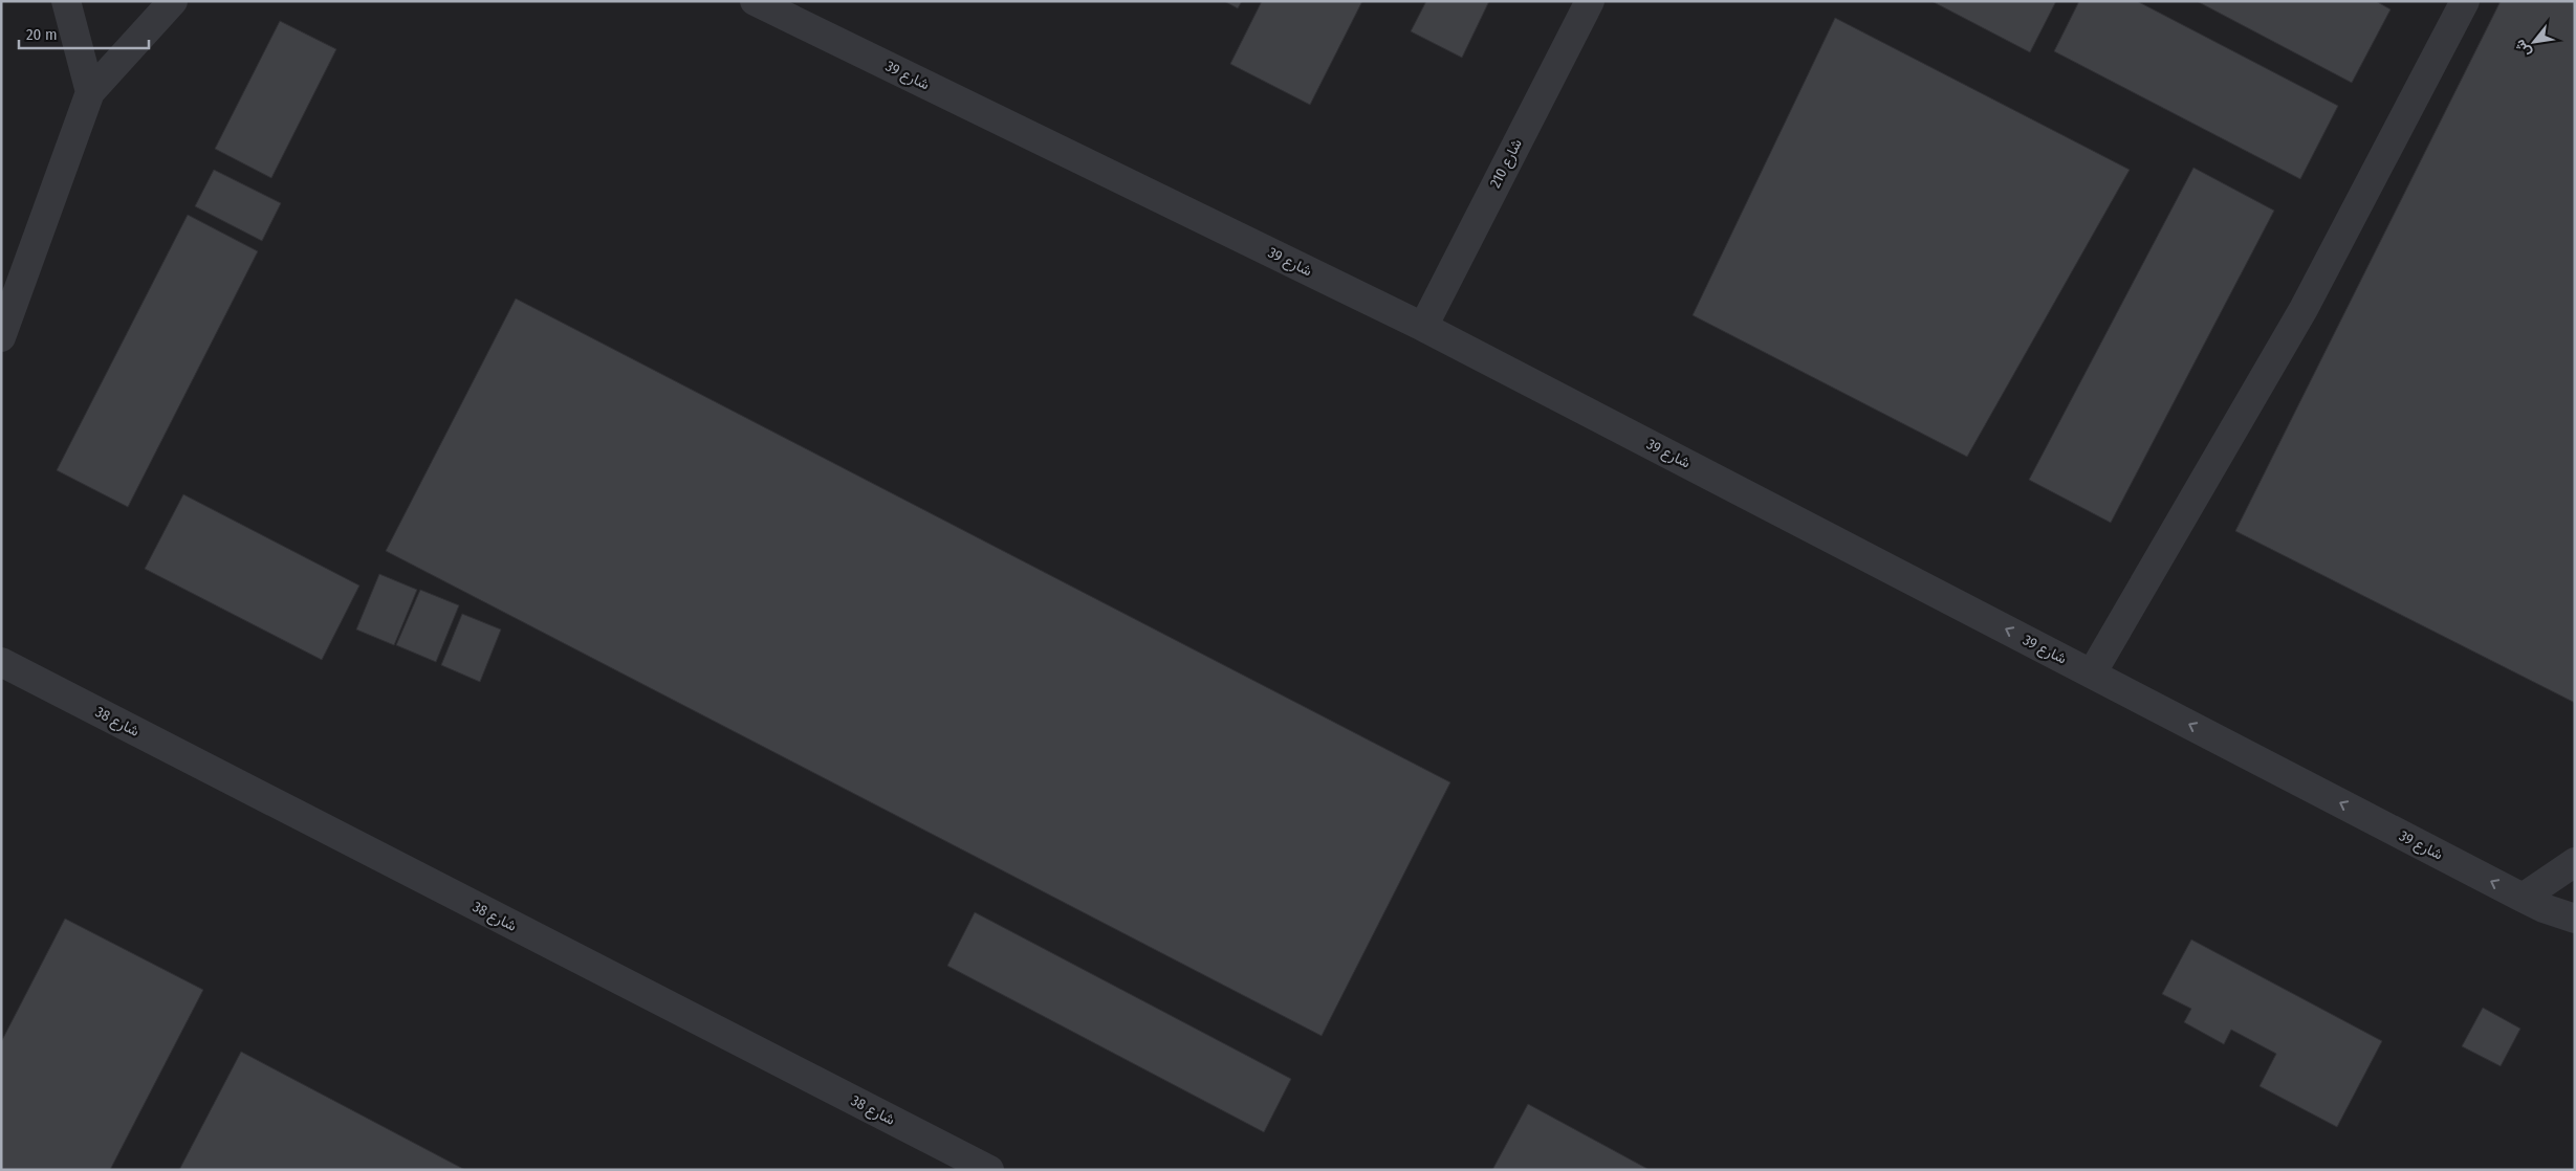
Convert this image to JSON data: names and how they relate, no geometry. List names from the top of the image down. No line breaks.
{"streets":{"street":["شارع 39","شارع 210","شارع 38"]},"crossings":[["شارع 39","شارع 210"]],"one_way":["شارع 39"],"scale_bar":"20 m","north":"bottom left"}
